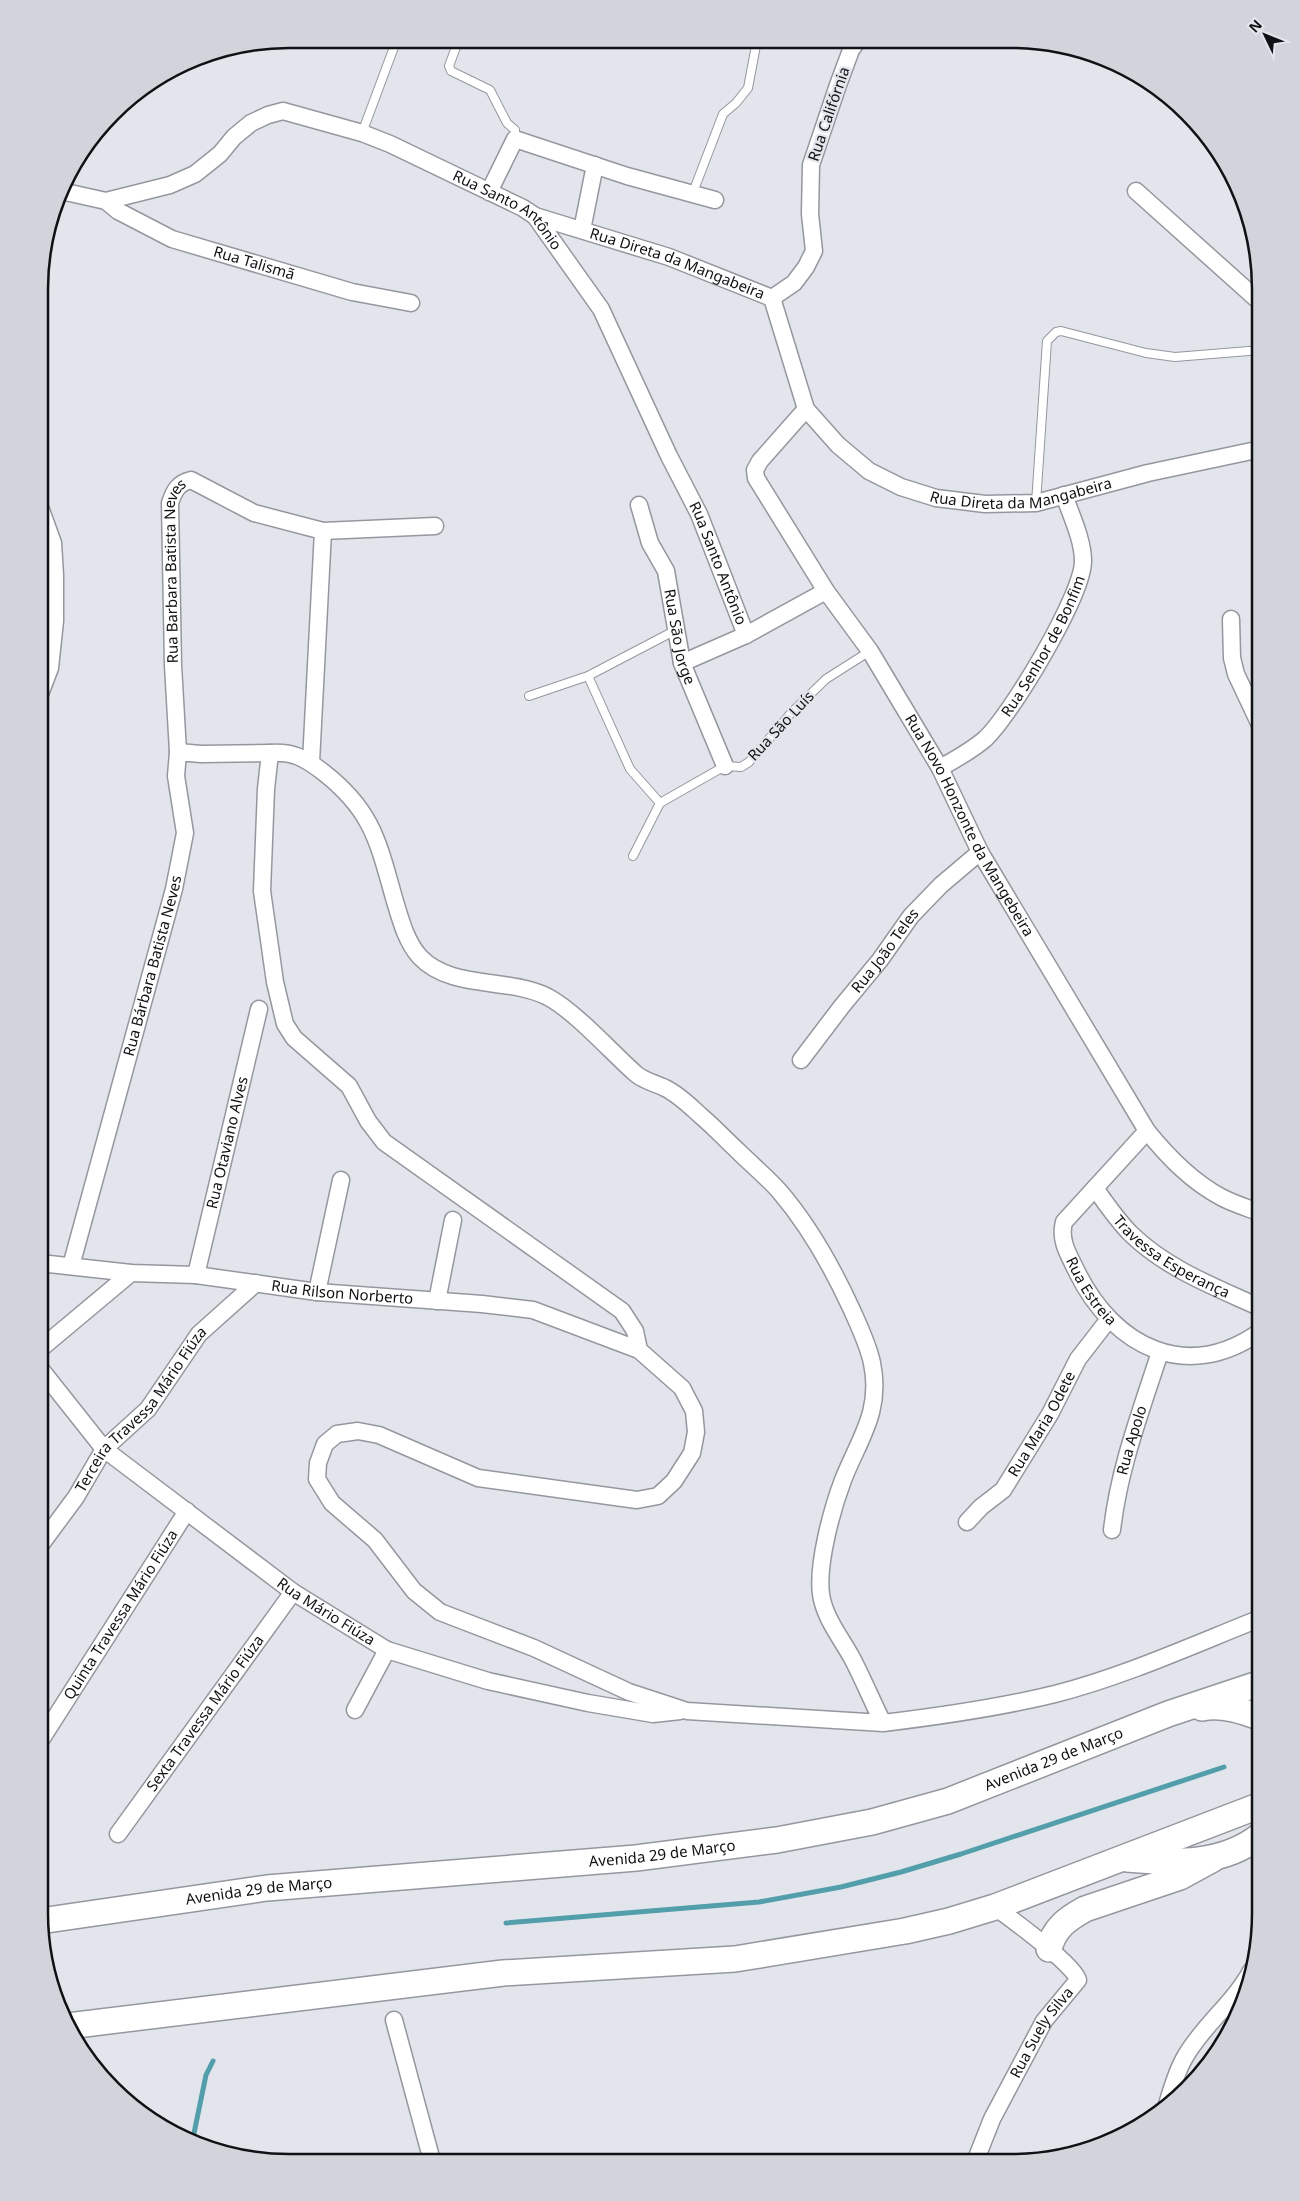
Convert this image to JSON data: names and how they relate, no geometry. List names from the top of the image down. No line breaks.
{"streets":{"main road":["Avenida 29 de Março"],"street":["Rua Califórnia","Rua Santo Antônio","Rua Talismã","Rua Direta da Mangabeira","Rua Barbara Batista Neves","Rua São Jorge","Rua Senhor de Bonfim","Rua Novo Honzonte da Mangebeira","Rua João Teles","Rua Bárbara Batista Neves","Rua Otaviano Alves","Travessa Esperança","Rua Estreia","Rua Rilson Norberto","Terceira Travessa Mário Fiúza","Rua Maria Odete","Rua Apolo","Rua Mário Fiúza","Quinta Travessa Mário Fiúza","Sexta Travessa Mário Fiúza","Rua Suely Silva"],"lane":["Rua São Luís"]},"crossings":[["Rua Califórnia","Rua Direta da Mangabeira"],["Rua Santo Antônio","Rua Talismã"],["Rua Santo Antônio","Rua Direta da Mangabeira"],["Rua Direta da Mangabeira","Rua Senhor de Bonfim"],["Rua Direta da Mangabeira","Rua Novo Honzonte da Mangebeira"],["Rua Barbara Batista Neves","Rua Bárbara Batista Neves"],["Rua São Jorge","Rua São Luís"],["Rua Senhor de Bonfim","Rua Novo Honzonte da Mangebeira"],["Rua São Luís","Rua Novo Honzonte da Mangebeira"],["Rua Novo Honzonte da Mangebeira","Rua João Teles"],["Rua Novo Honzonte da Mangebeira","Rua Estreia"],["Rua Bárbara Batista Neves","Rua Rilson Norberto"],["Rua Otaviano Alves","Rua Rilson Norberto"],["Travessa Esperança","Rua Estreia"],["Rua Estreia","Rua Maria Odete"],["Rua Estreia","Rua Apolo"],["Rua Rilson Norberto","Terceira Travessa Mário Fiúza"],["Terceira Travessa Mário Fiúza","Rua Mário Fiúza"],["Rua Mário Fiúza","Quinta Travessa Mário Fiúza"],["Rua Mário Fiúza","Sexta Travessa Mário Fiúza"]],"north":"top left"}
